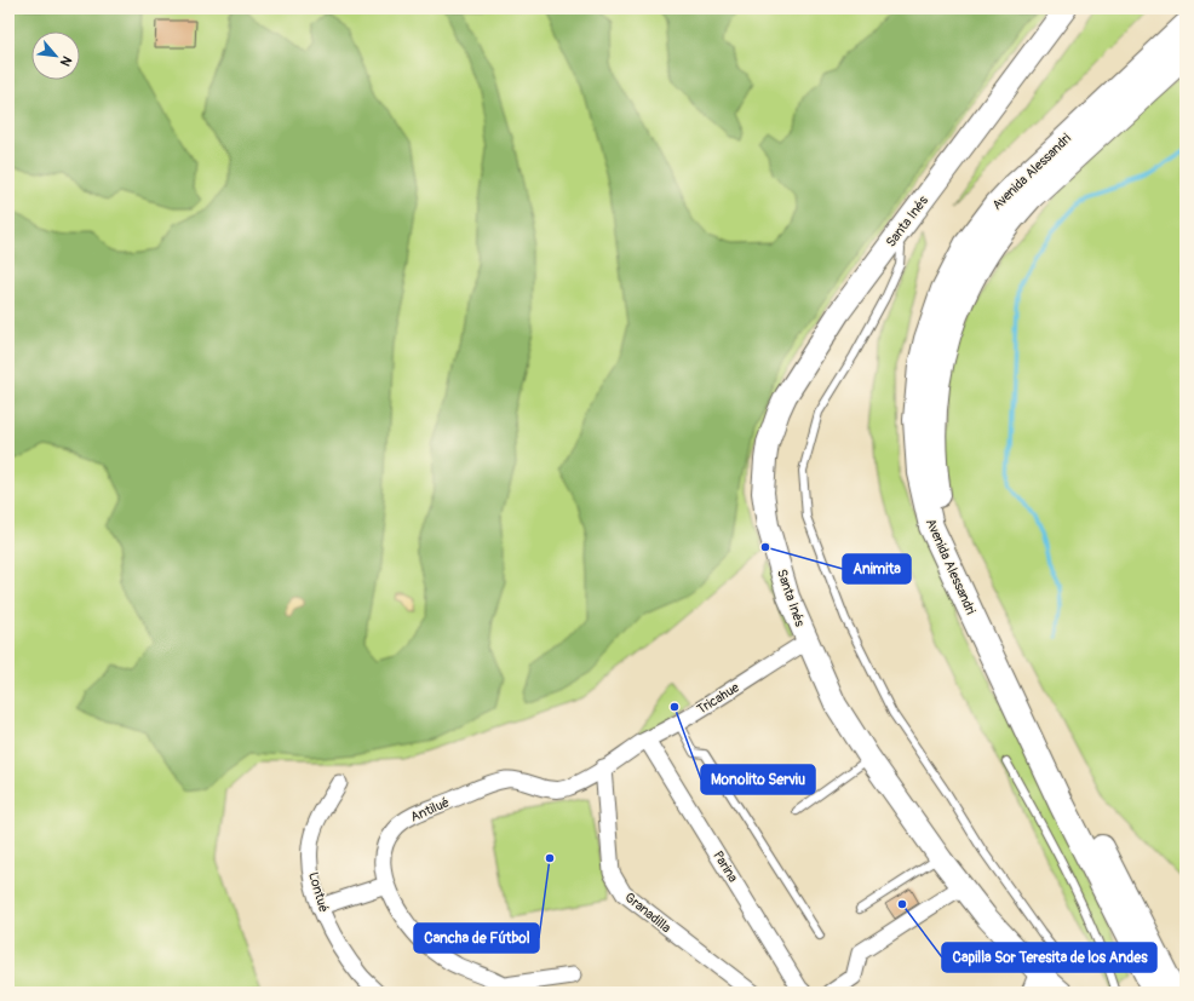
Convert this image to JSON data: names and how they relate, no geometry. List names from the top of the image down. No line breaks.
{"streets":{"main road":["Avenida Alessandri","Santa Inés"],"street":["Tricahue","Antilué","Parina","Lontué","Granadilla"]},"crossings":[["Santa Inés","Tricahue"],["Tricahue","Antilué"],["Tricahue","Parina"],["Tricahue","Granadilla"],["Antilué","Granadilla"]],"places":["Animita","Monolito Serviu","Cancha de Fútbol","Capilla Sor Teresita de los Andes"],"north":"bottom right"}
